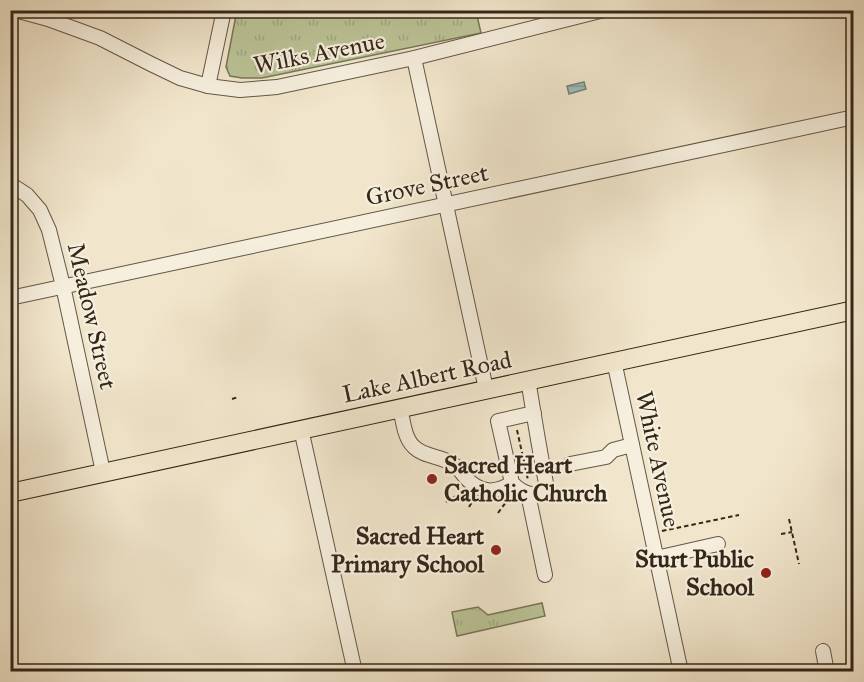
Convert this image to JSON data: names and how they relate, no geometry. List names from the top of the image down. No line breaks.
{"streets":{"main road":["Lake Albert Road"],"street":["Wilks Avenue","Grove Street","Meadow Street","White Avenue"]},"crossings":[["Grove Street","Meadow Street"],["Meadow Street","Lake Albert Road"],["Lake Albert Road","White Avenue"]],"places":["Sacred Heart Catholic Church","Sacred Heart Primary School","Sturt Public School"]}
